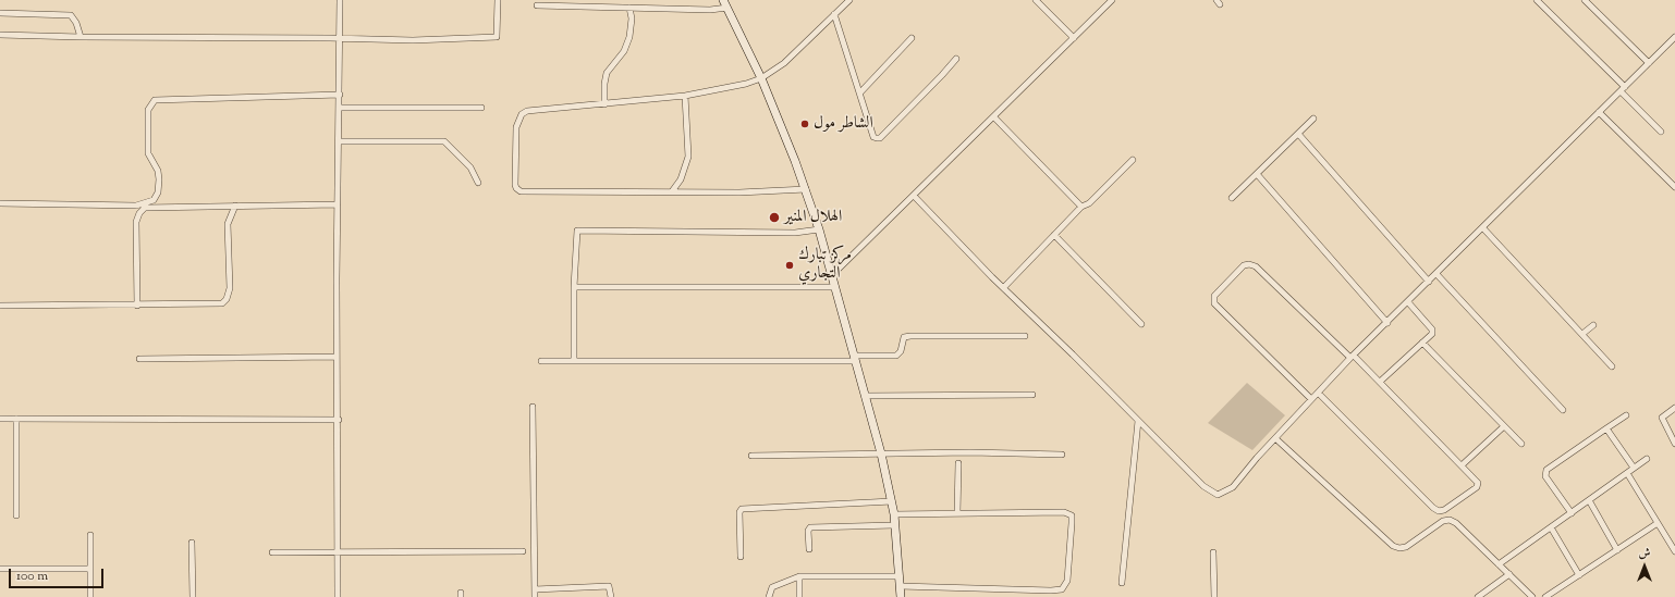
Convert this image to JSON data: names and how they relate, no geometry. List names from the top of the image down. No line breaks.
{"places":["الشاطر مول","الهلال المنير","مركز تبارك التجاري"],"scale_bar":"100 m","north":"top"}
